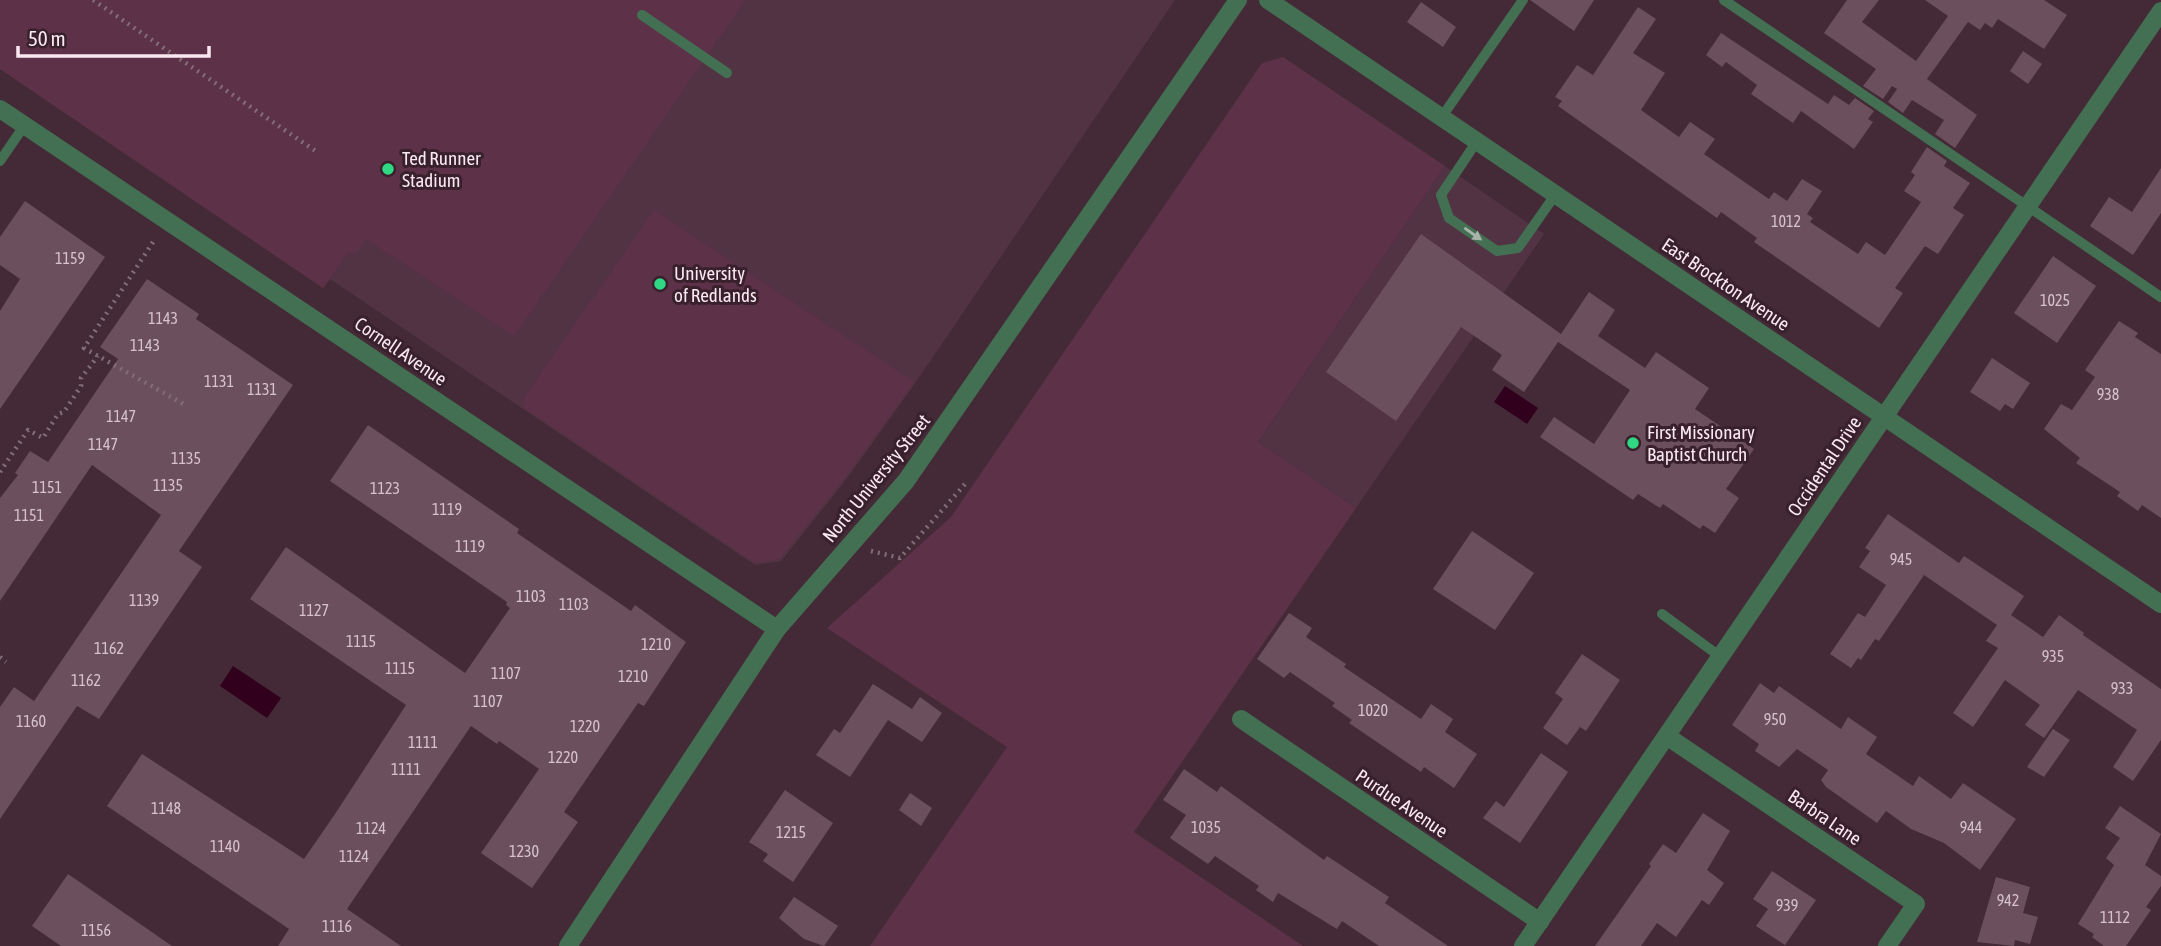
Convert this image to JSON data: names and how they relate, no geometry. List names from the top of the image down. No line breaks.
{"streets":{"street":["East Brockton Avenue","Cornell Avenue","Occidental Drive","North University Street","Purdue Avenue","Barbra Lane"]},"crossings":[["East Brockton Avenue","Occidental Drive"],["Cornell Avenue","North University Street"],["Occidental Drive","Purdue Avenue"],["Occidental Drive","Barbra Lane"]],"places":["Ted Runner Stadium","University of Redlands","First Missionary Baptist Church"],"house_numbers":["1012","1159","1025","1143","1143","1131","1131","938","1147","1147","1135","1135","1151","1123","1119","1151","1119","945","1103","1139","1103","1127","1115","1210","1162","935","1115","1107","1210","1162","933","1107","1020","950","1160","1220","1111","1220","1111","1148","1035","944","1124","1215","1140","1230","1124","942","939","1112","1116","1156"],"scale_bar":"50 m"}
